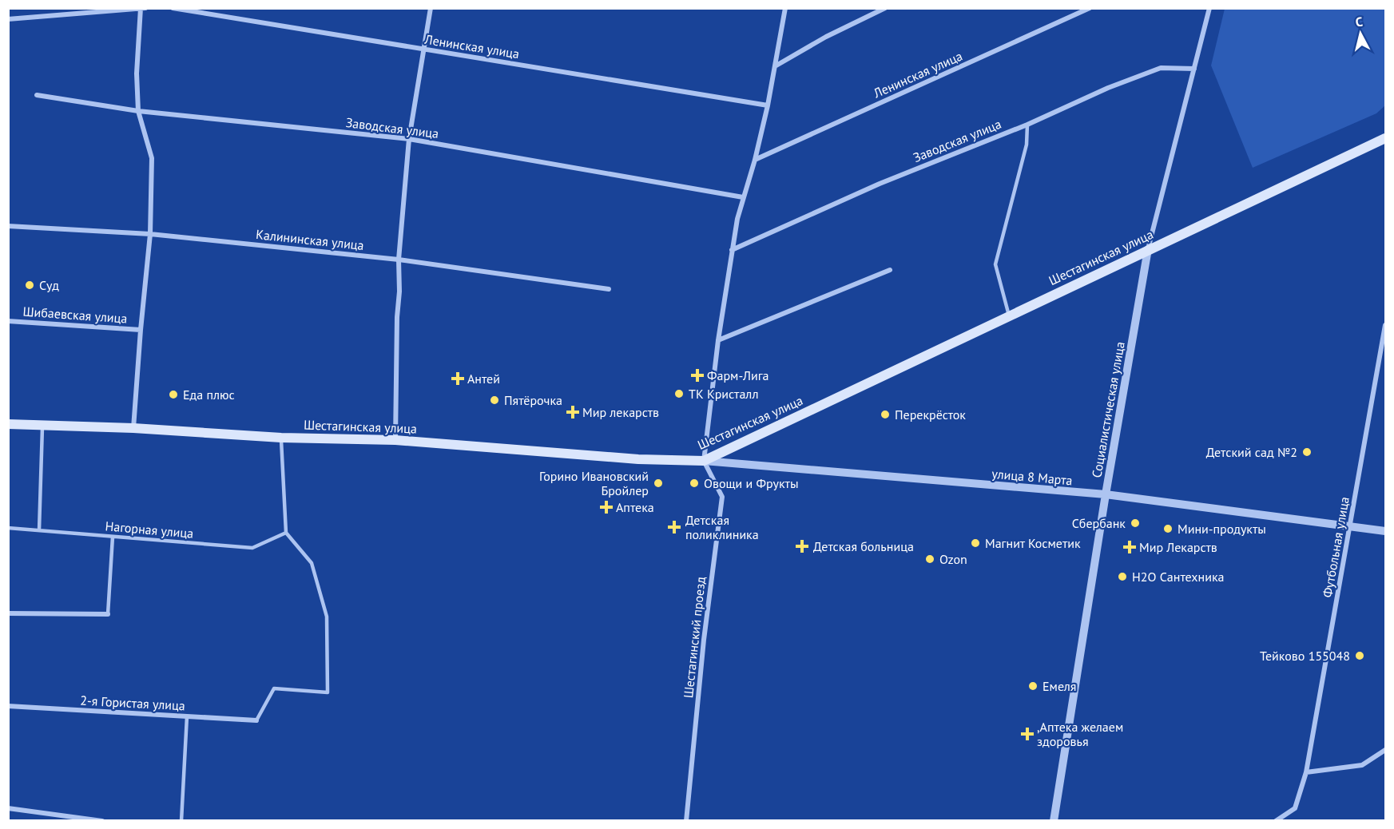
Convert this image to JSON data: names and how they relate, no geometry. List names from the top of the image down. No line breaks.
{"streets":{"main road":["Шестагинская улица"],"street":["Ленинская улица","Заводская улица","Калининская улица","Шибаевская улица","Социалистическая улица","улица 8 Марта","Футбольная улица","Шестагинский проезд","2-я Гористая улица"],"lane":["Нагорная улица"]},"crossings":[["Заводская улица","Социалистическая улица"],["Шестагинская улица","Социалистическая улица"],["Шестагинская улица","улица 8 Марта"],["Шестагинская улица","Шестагинский проезд"],["Социалистическая улица","улица 8 Марта"],["улица 8 Марта","Футбольная улица"],["улица 8 Марта","Шестагинский проезд"]],"places":{"other":["Суд","ТК Кристалл","Еда плюс","Пятёрочка","Перекрёсток","Детский сад №2","Горино Ивановский Бройлер","Овощи и Фрукты","Сбербанк","Мини-продукты","Магнит Косметик","Ozon","H2O Сантехника","Тейково 155048","Емеля"],"health":["Фарм-Лига","Антей","Мир лекарств","Аптека","Детская поликлиника","Детская больница","Мир Лекарств",",Аптека желаем здоровья"]},"north":"top"}
